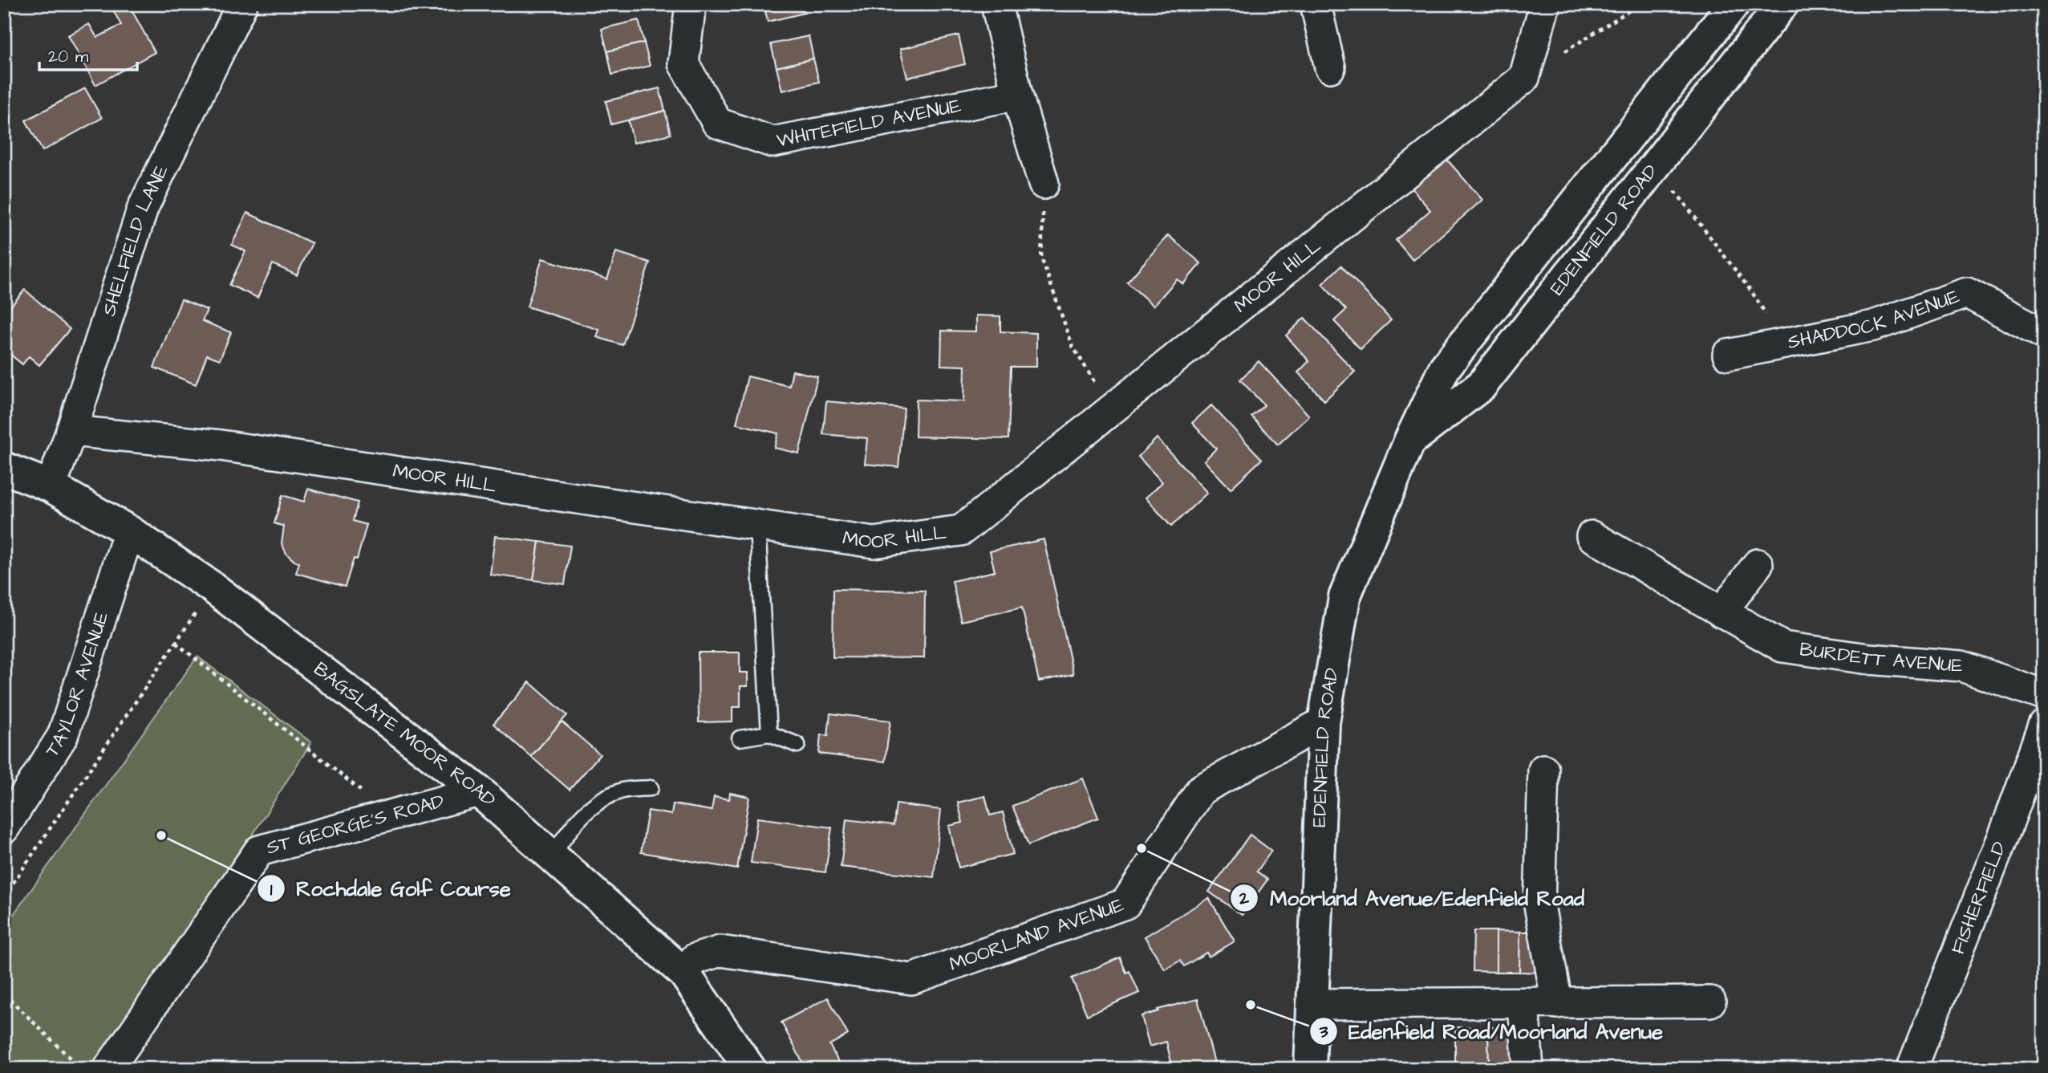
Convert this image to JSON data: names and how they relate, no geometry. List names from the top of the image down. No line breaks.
{"streets":{"main road":["EDENFIELD ROAD","BAGSLATE MOOR ROAD"],"street":["WHITEFIELD AVENUE","SHELFIELD LANE","MOOR HILL","SHADDOCK AVENUE","BURDETT AVENUE","TAYLOR AVENUE","ST GEORGE'S ROAD","FISHERFIELD","MOORLAND AVENUE"]},"crossings":[["EDENFIELD ROAD","MOORLAND AVENUE"],["SHELFIELD LANE","MOOR HILL"],["SHELFIELD LANE","BAGSLATE MOOR ROAD"],["TAYLOR AVENUE","BAGSLATE MOOR ROAD"],["BAGSLATE MOOR ROAD","ST GEORGE'S ROAD"],["BAGSLATE MOOR ROAD","MOORLAND AVENUE"]],"places":["Rochdale Golf Course","Moorland Avenue/Edenfield Road","Edenfield Road/Moorland Avenue"],"scale_bar":"20 m"}
